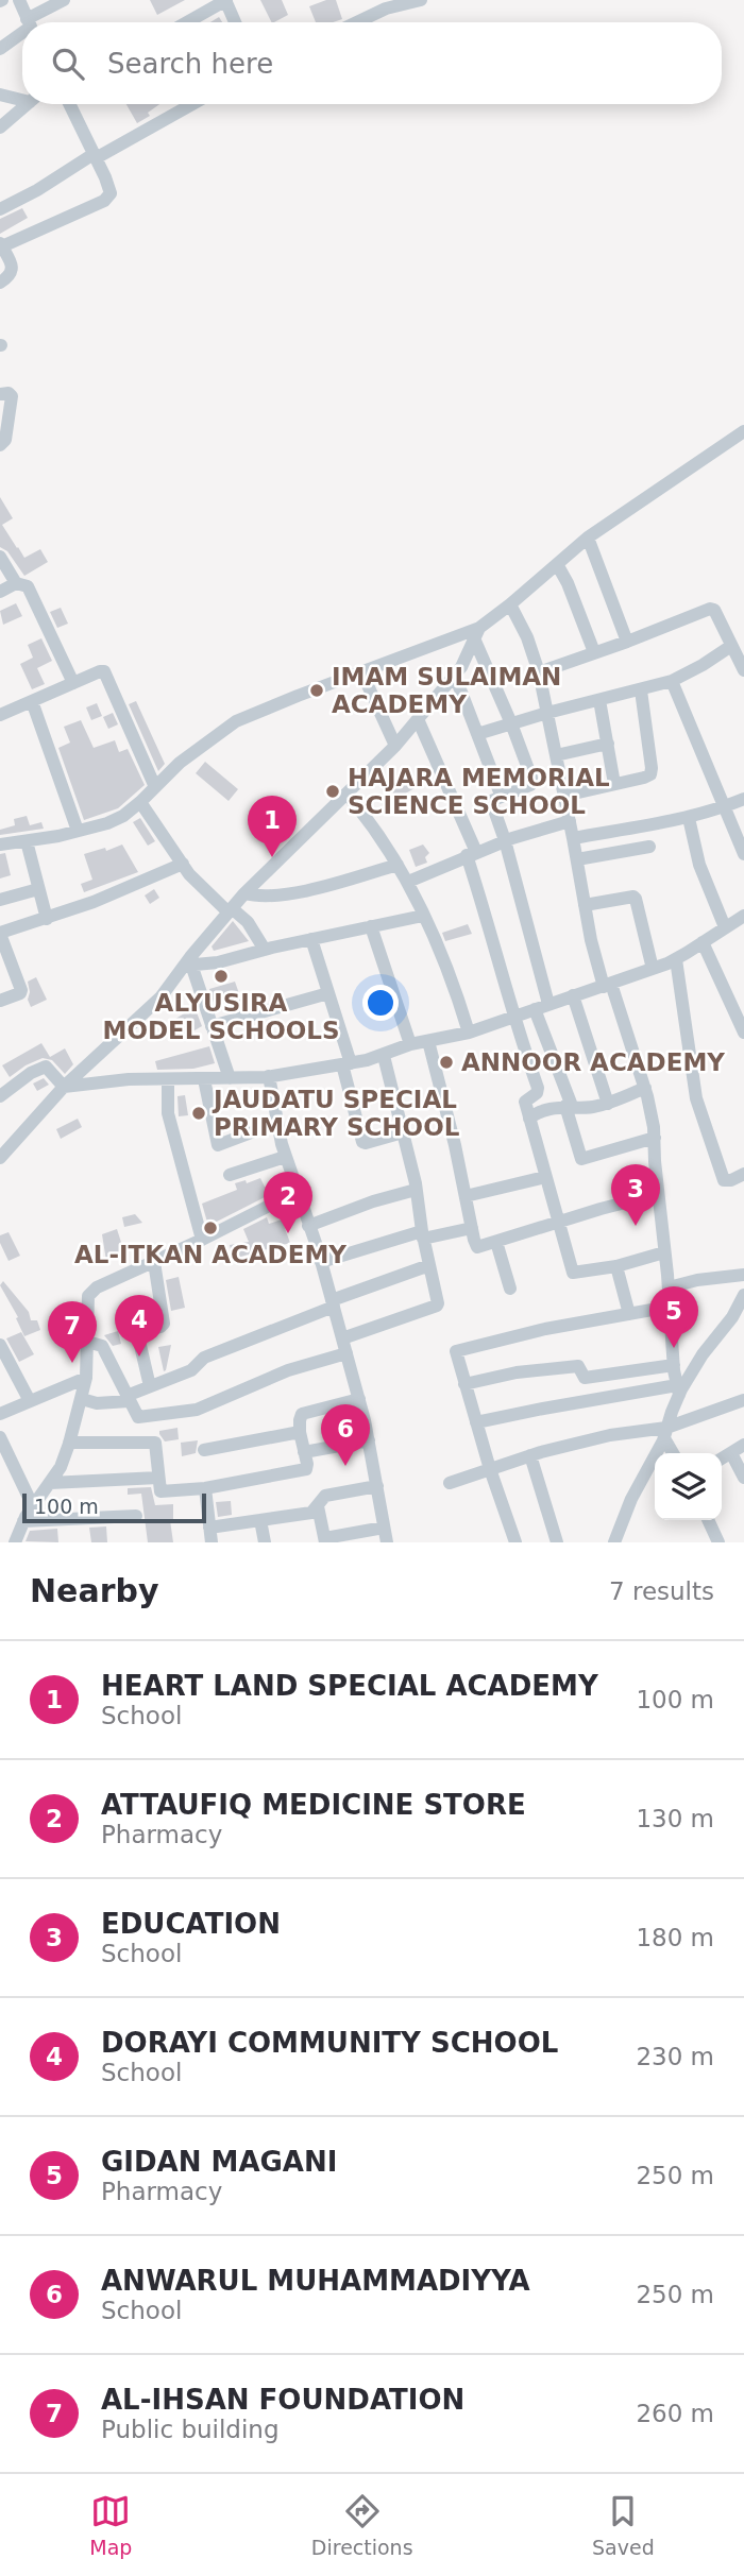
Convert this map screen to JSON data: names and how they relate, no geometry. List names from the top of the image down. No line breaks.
{"places":["IMAM SULAIMAN ACADEMY","HAJARA MEMORIAL SCIENCE SCHOOL","ALYUSIRA MODEL SCHOOLS","ANNOOR ACADEMY","JAUDATU SPECIAL PRIMARY SCHOOL","AL-ITKAN ACADEMY"],"scale_bar":"100 m","page":{"search":"Search here","pins":["1","3","2","5","4","7","6"],"scale":"100 m","heading":["Nearby","7 results"],"list":[{"mark":"1","name":"HEART LAND SPECIAL ACADEMY","note":"School","value":"100 m"},{"mark":"2","name":"ATTAUFIQ MEDICINE STORE","note":"Pharmacy","value":"130 m"},{"mark":"3","name":"EDUCATION","note":"School","value":"180 m"},{"mark":"4","name":"DORAYI COMMUNITY SCHOOL","note":"School","value":"230 m"},{"mark":"5","name":"GIDAN MAGANI","note":"Pharmacy","value":"250 m"},{"mark":"6","name":"ANWARUL MUHAMMADIYYA","note":"School","value":"250 m"},{"mark":"7","name":"AL-IHSAN FOUNDATION","note":"Public building","value":"260 m"}],"nav":["Map","Directions","Saved"]}}
